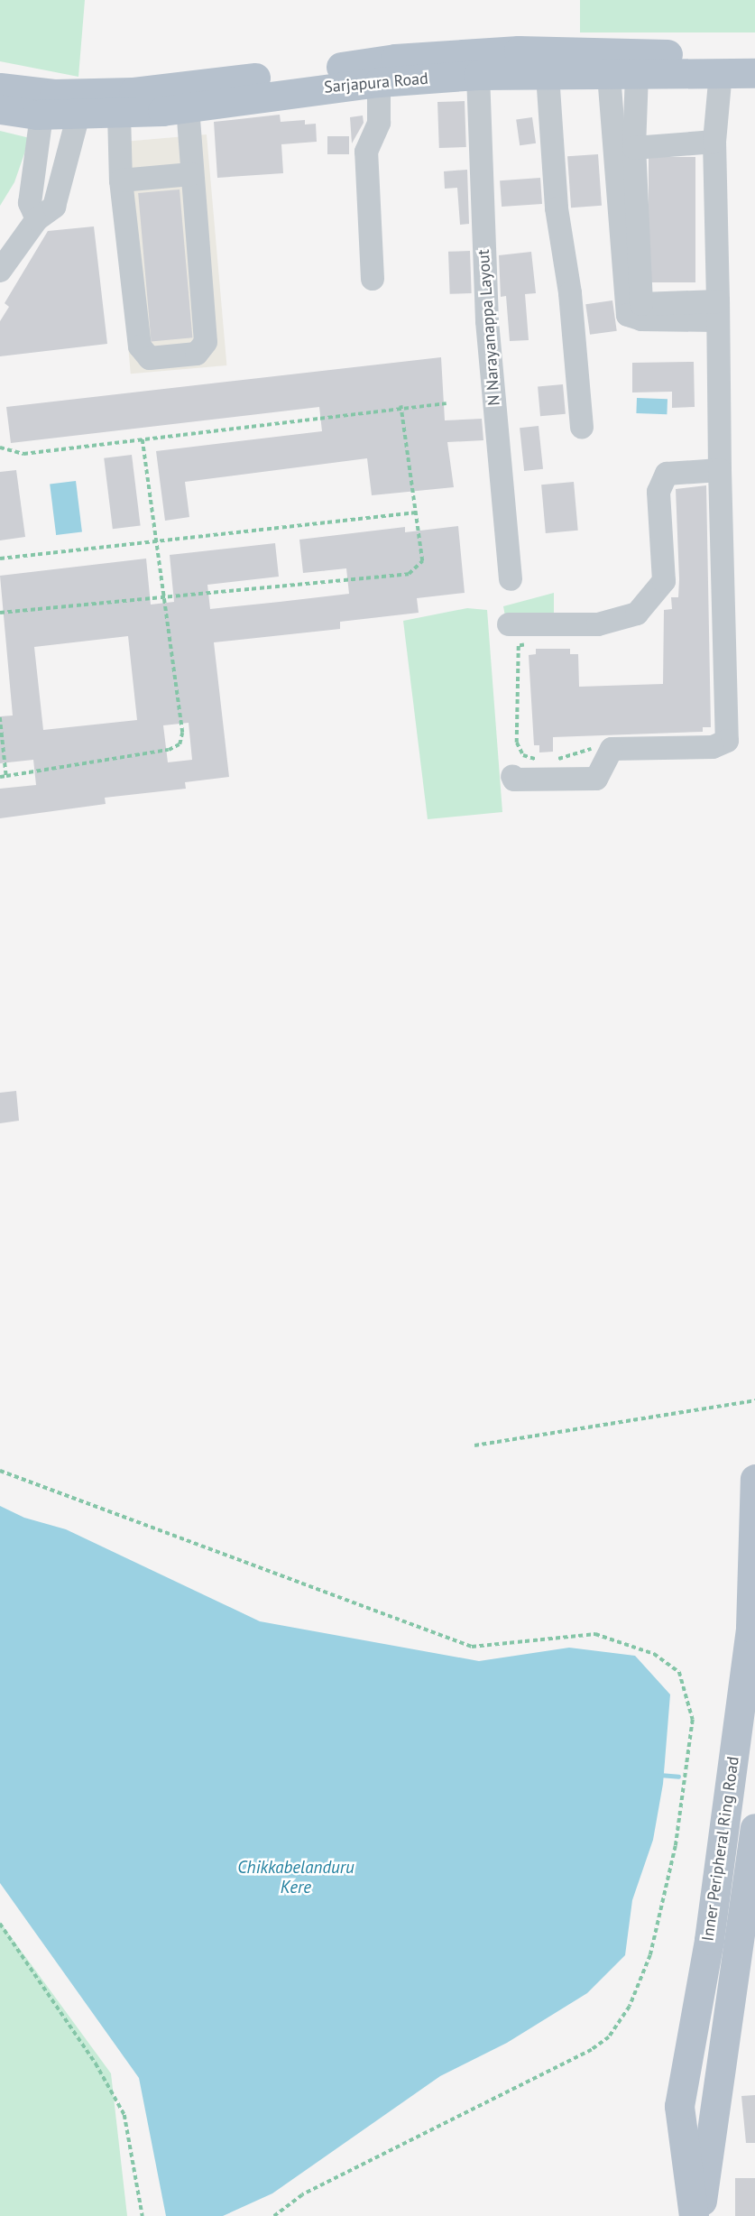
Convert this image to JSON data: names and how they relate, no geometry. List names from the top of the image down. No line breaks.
{"streets":{"main road":["Sarjapura Road","Inner Peripheral Ring Road"],"street":["N Narayanappa Layout"]},"crossings":[["Sarjapura Road","N Narayanappa Layout"]],"water":["Chikkabelanduru Kere"]}
